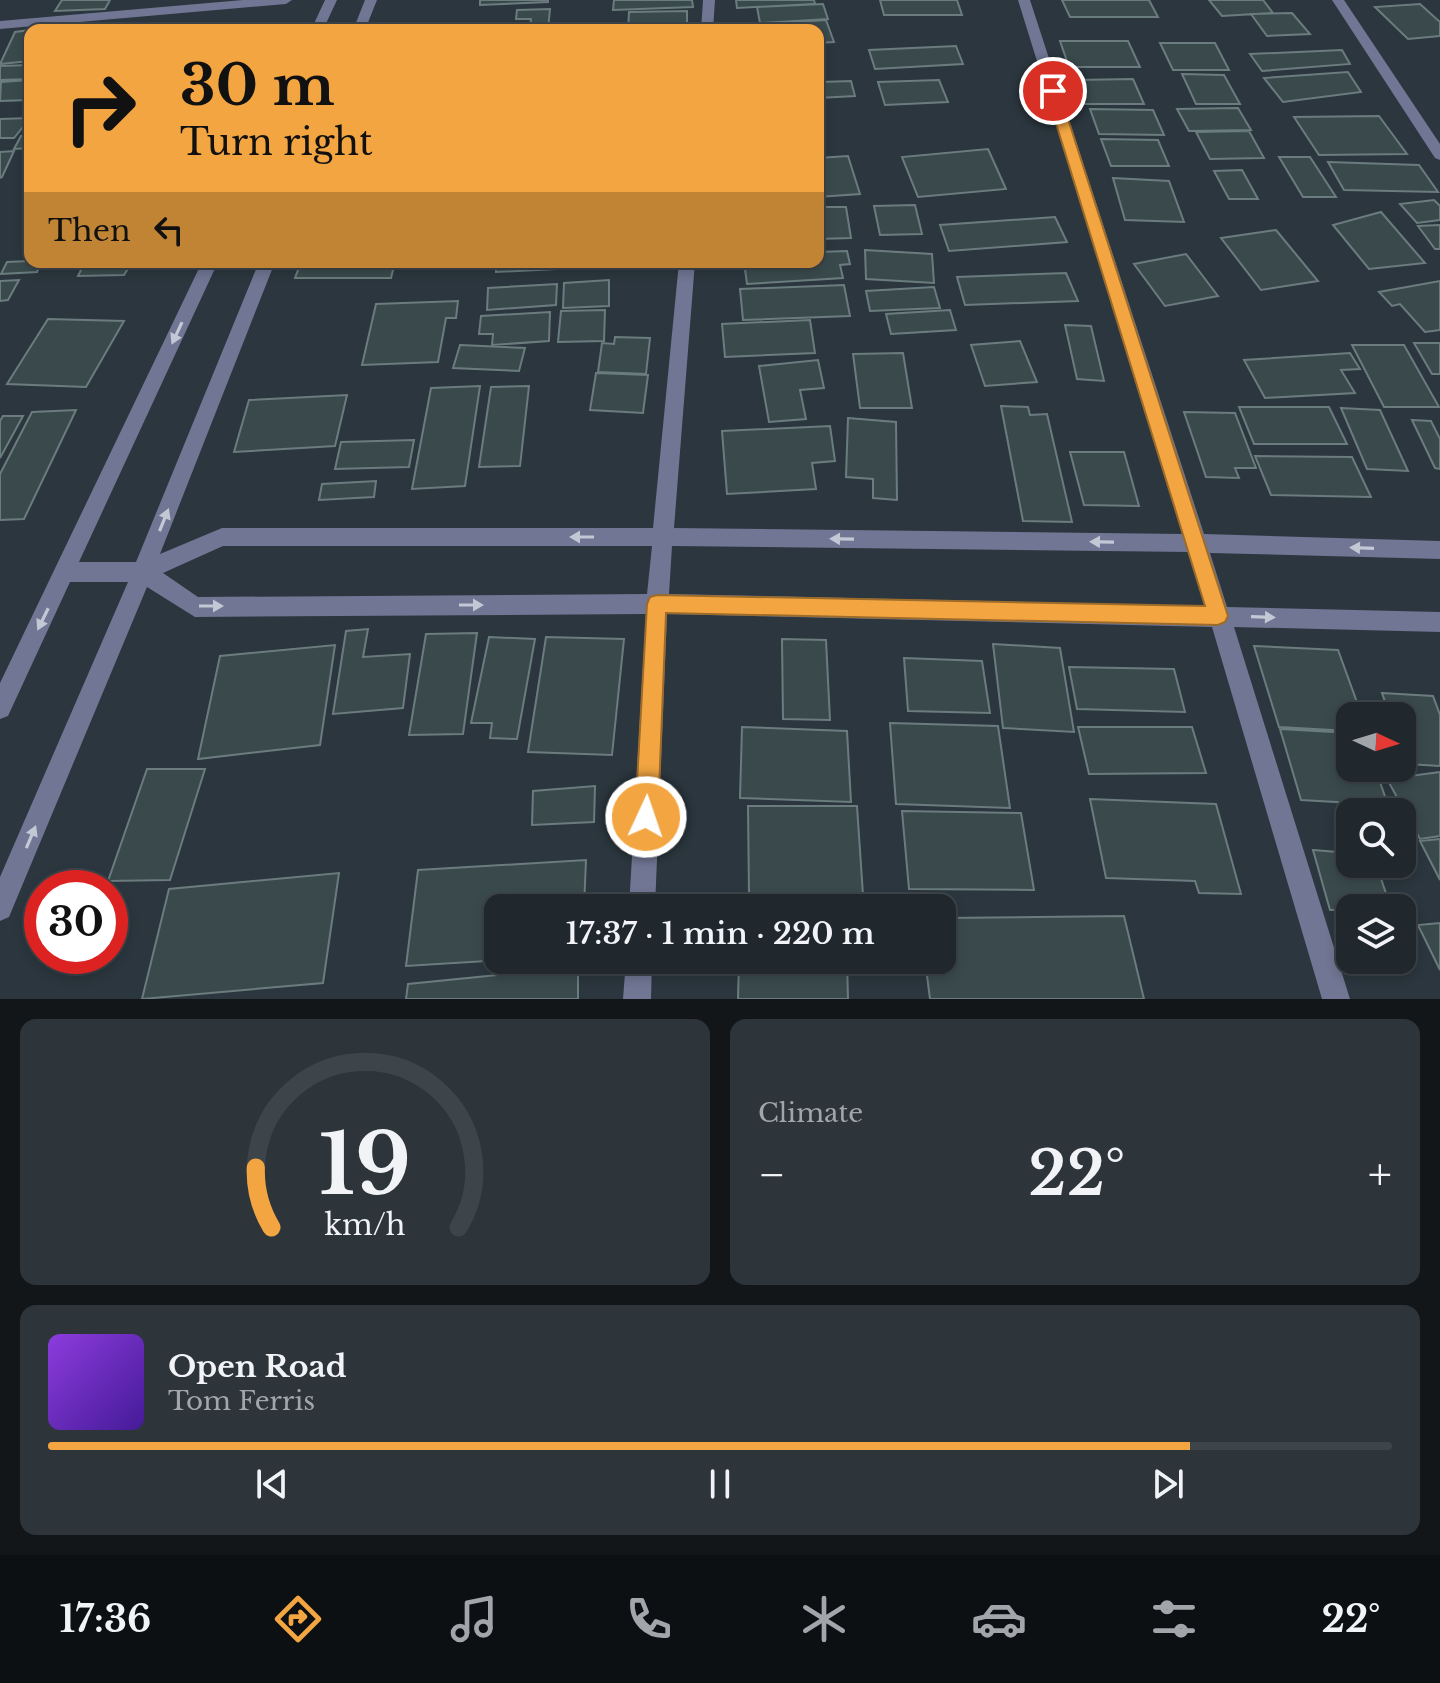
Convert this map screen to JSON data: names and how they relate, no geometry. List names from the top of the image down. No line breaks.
{"north":"right","page":{"turn":["30 m","Turn right"],"then":"Then","limit":"30","trip":"17:37 · 1 min · 220 m","tile":"Climate","heat":["−","22°","+"],"song":["Open Road","Tom Ferris"],"tabs":["17:36","22°"],"gauge":["19","km/h"]}}
